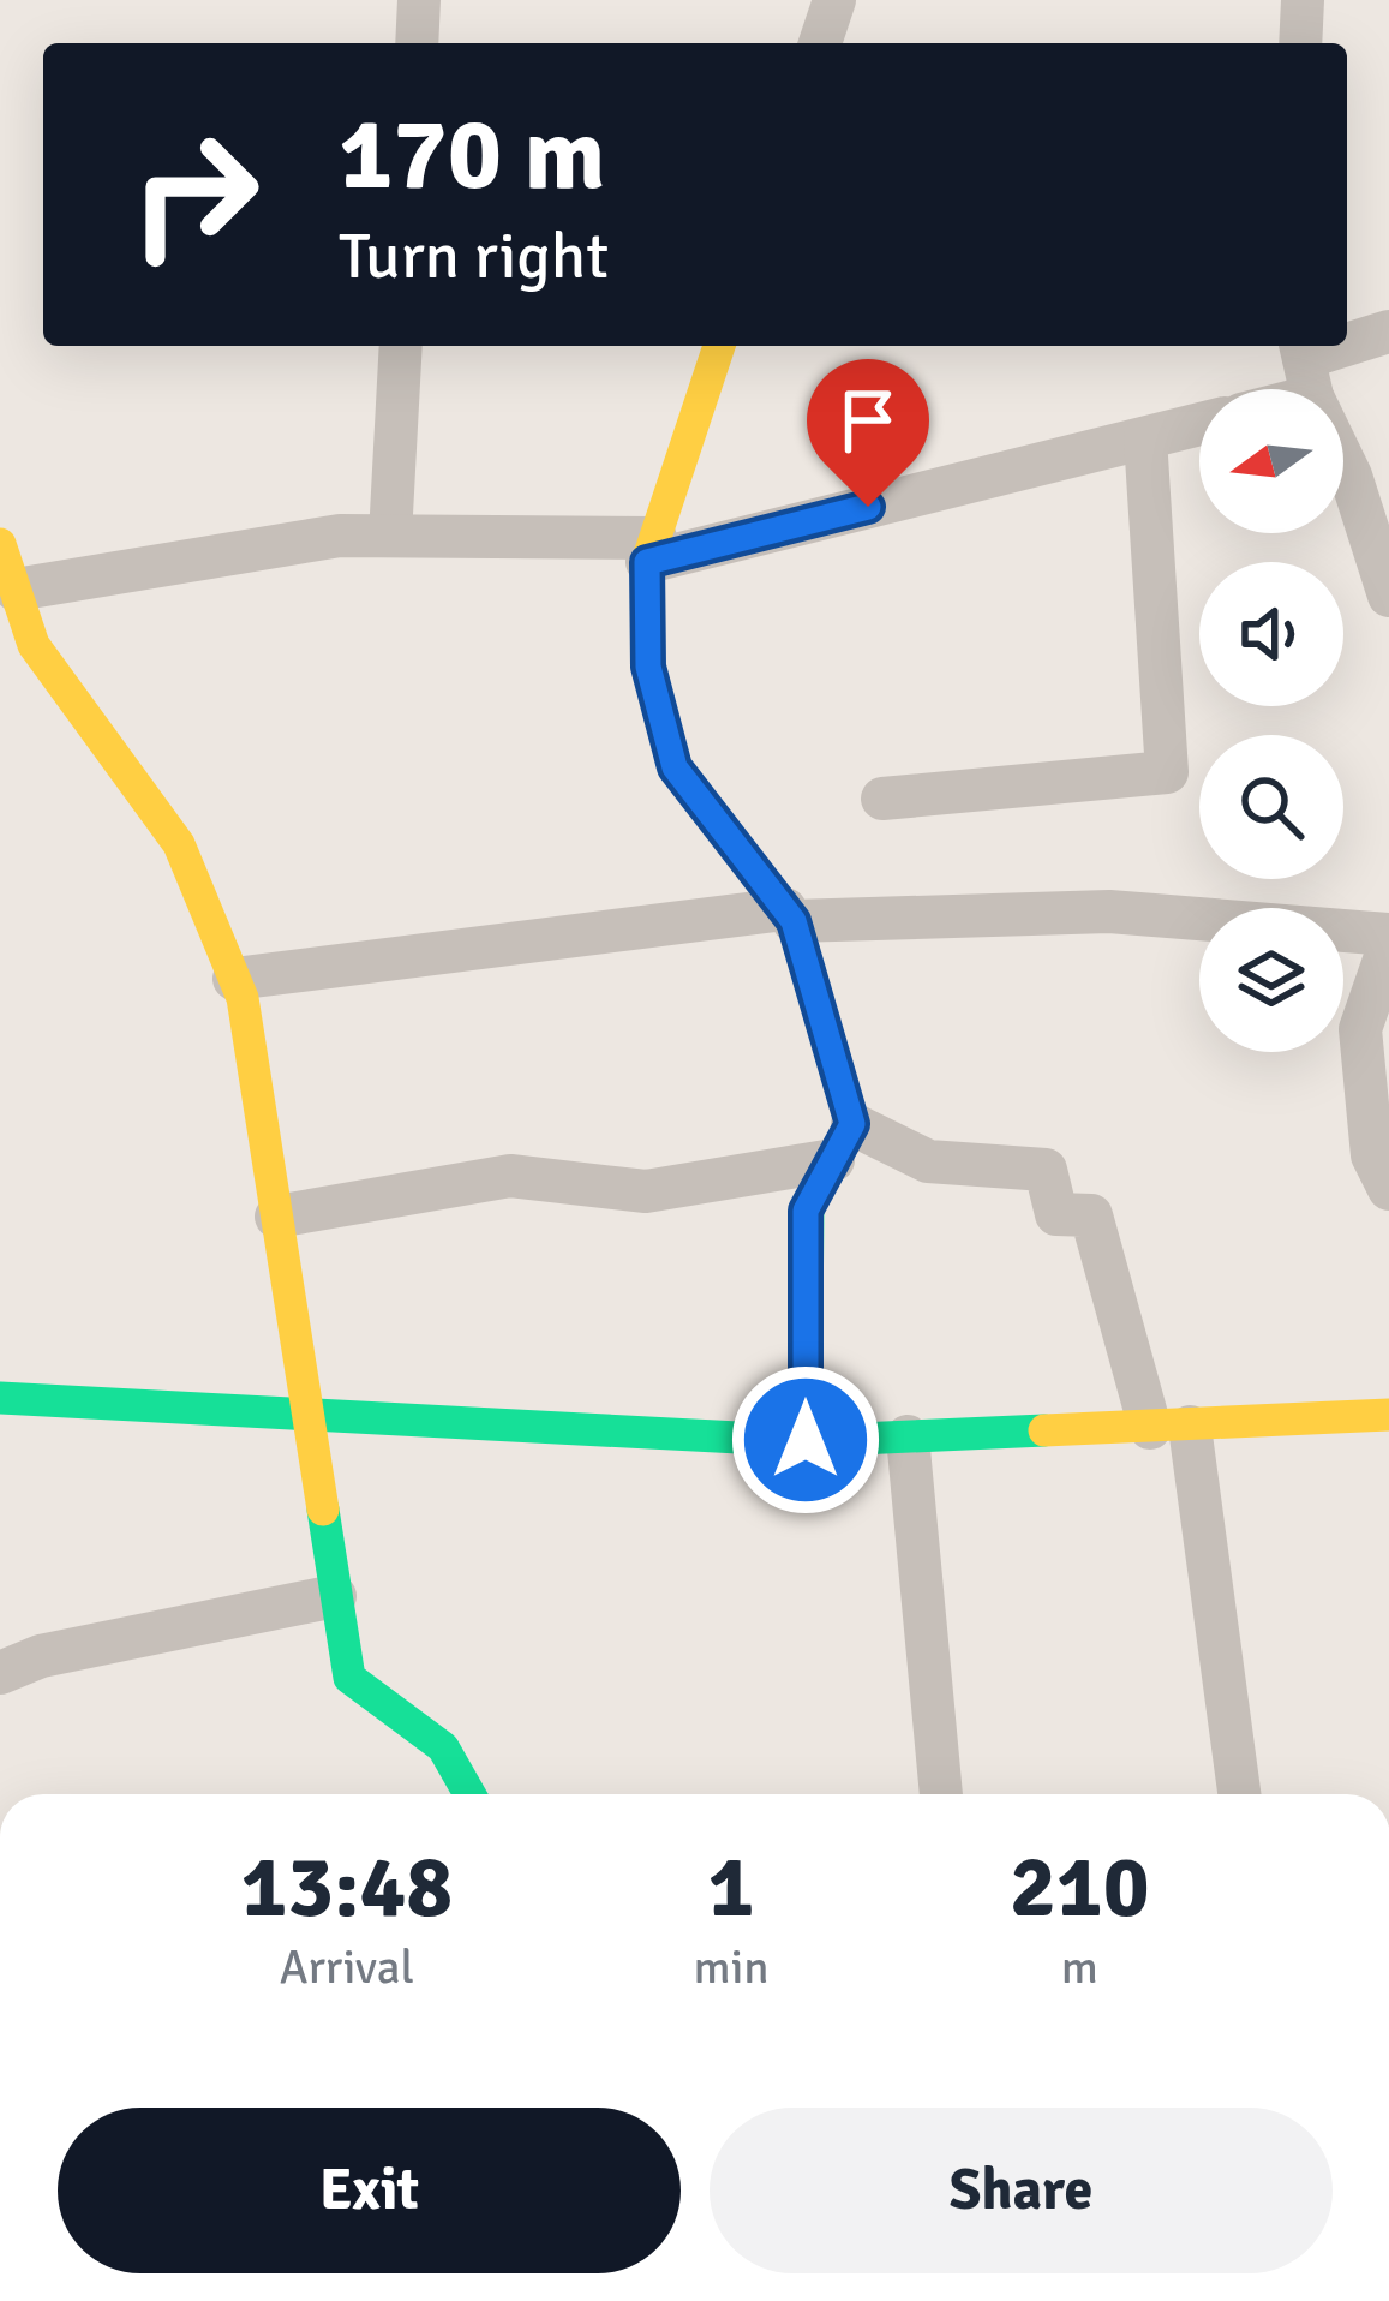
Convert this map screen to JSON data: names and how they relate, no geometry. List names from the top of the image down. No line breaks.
{"north":"left","page":{"turn":["170 m","Turn right"],"eta":["13:48","Arrival","1","min","210","m"],"buttons":["Exit","Share"]}}
